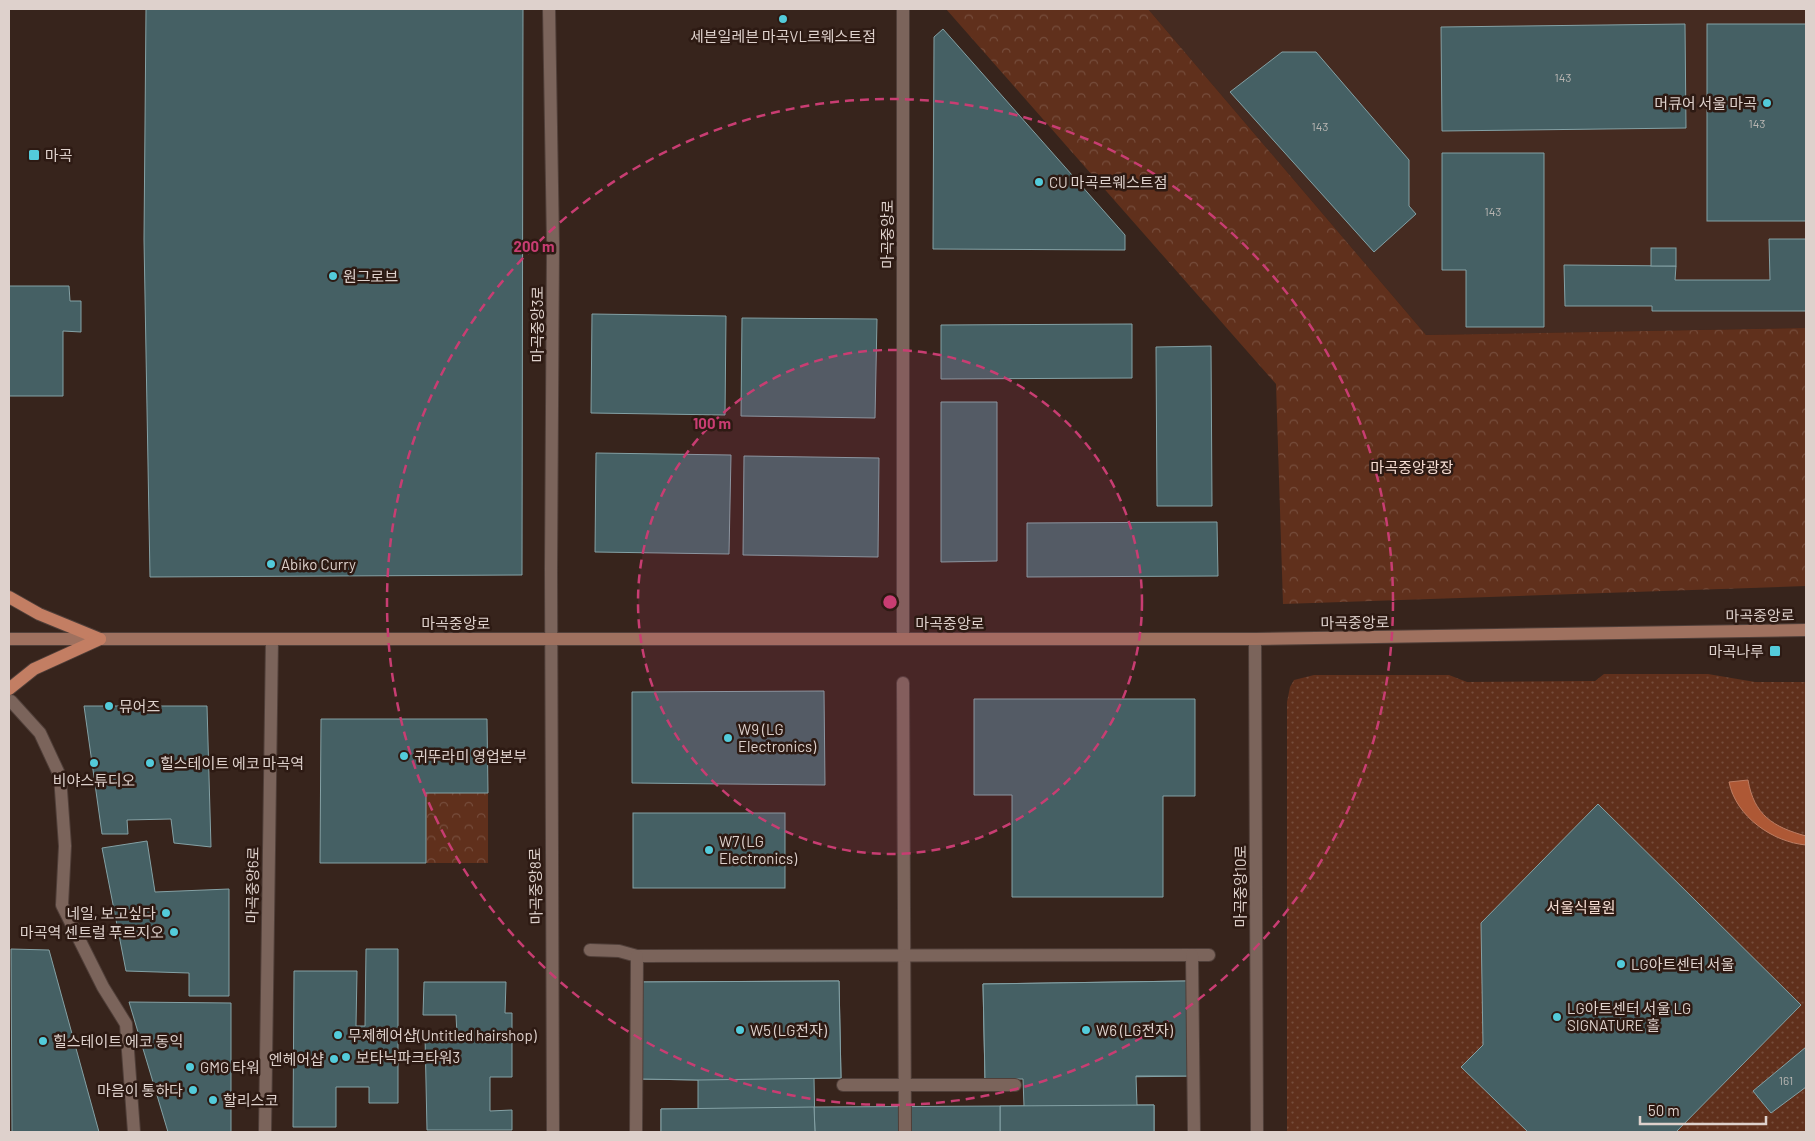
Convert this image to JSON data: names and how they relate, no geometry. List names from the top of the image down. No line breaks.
{"streets":{"main road":["마곡중앙로"],"street":["마곡중앙3로","마곡중앙6로","마곡중앙8로","마곡중앙10로"]},"crossings":[["마곡중앙로","마곡중앙3로"],["마곡중앙로","마곡중앙6로"],["마곡중앙로","마곡중앙8로"],["마곡중앙로","마곡중앙10로"],["마곡중앙3로","마곡중앙8로"]],"parks":["마곡중앙광장","서울식물원"],"places":{"other":["세븐일레븐 마곡VL르웨스트점","머큐어 서울 마곡","CU 마곡르웨스트점","원그로브","Abiko Curry","뮤어즈","W9 (LG Electronics)","귀뚜라미 영업본부","비야스튜디오","힐스테이트 에코 마곡역","W7 (LG Electronics)","네일, 보고싶다","마곡역 센트럴 푸르지오","LG아트센터 서울","LG아트센터 서울 LG SIGNATURE 홀","W5 (LG전자)","W6 (LG전자)","무제헤어샵(Untitled hairshop)","힐스테이트 에코 동익","보타닉파크타워3","엔헤어샵","GMG 타워","마음이 통하다","할리스코"],"transit":["마곡","마곡나루"]},"house_numbers":["143","143","143","143","161"],"scale_bar":"50 m","rings":["200 m","100 m"]}
